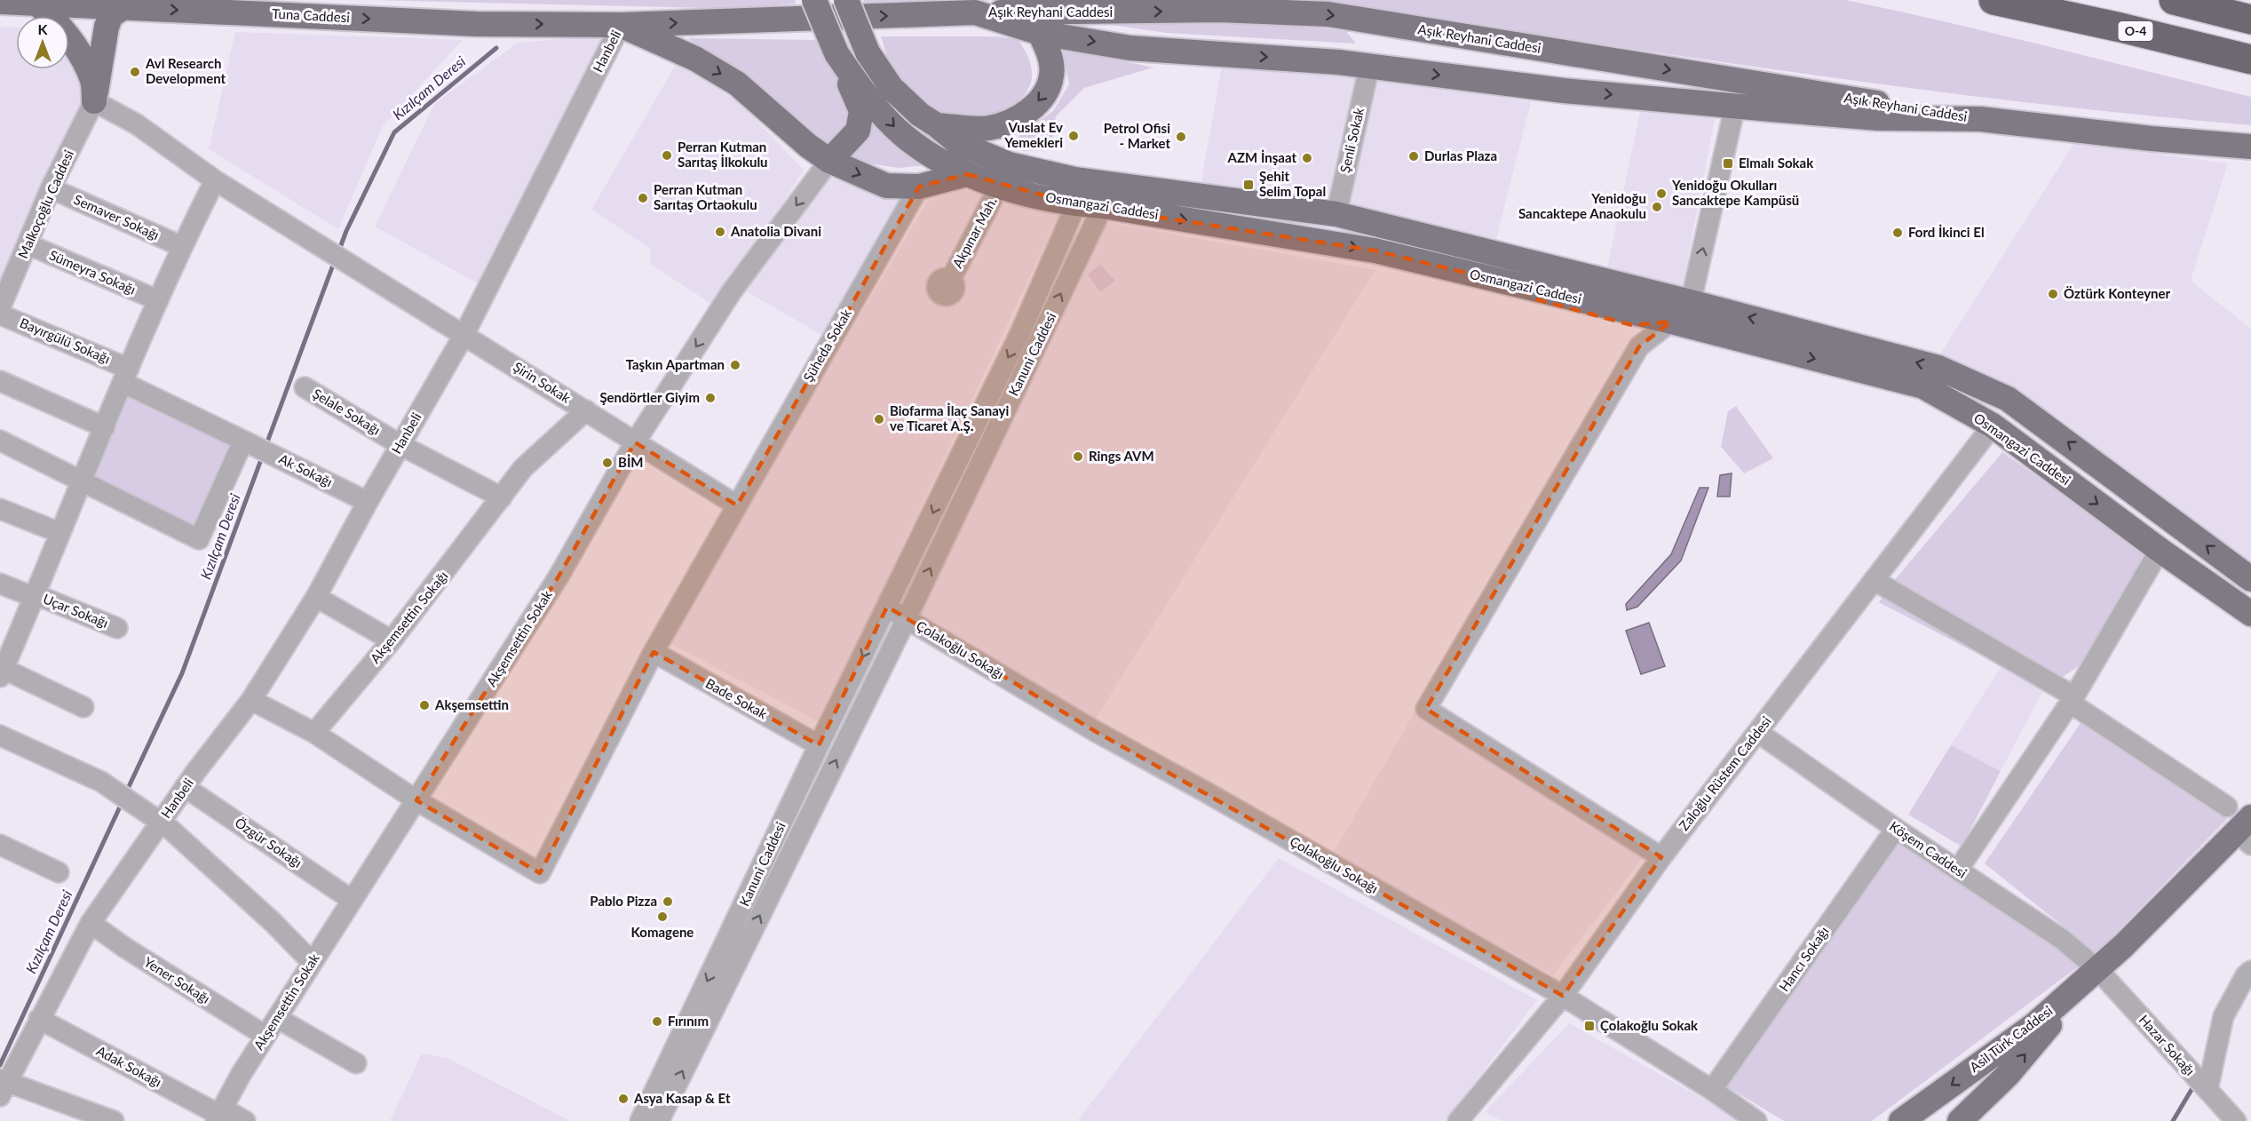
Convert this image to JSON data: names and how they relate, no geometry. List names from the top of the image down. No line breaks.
{"streets":{"highway":["O-4"],"main road":["Aşık Reyhani Caddesi","Tuna Caddesi","Osmangazi Caddesi","Asil Türk Caddesi"],"street":["Hanbeli","Şenli Sokak","Malkoçoğlu Caddesi","Semaver Sokağı","Akpınar Mah.","Sümeyra Sokağı","Bayırgülü Sokağı","Şüheda Sokak","Kanuni Caddesi","Şirin Sokak","Şelale Sokağı","Ak Sokağı","Uçar Sokağı","Akşemsettin Sokağı","Akşemsettin Sokak","Çolakoğlu Sokağı","Bade Sokak","Zaloğlu Rüstem Caddesi","Özgür Sokağı","Köşem Caddesi","Hancı Sokağı","Yener Sokağı","Hazar Sokağı","Adak Sokağı"]},"crossings":[["Aşık Reyhani Caddesi","Tuna Caddesi"],["Aşık Reyhani Caddesi","Hanbeli"],["Aşık Reyhani Caddesi","Şenli Sokak"],["Tuna Caddesi","Hanbeli"],["Hanbeli","Şirin Sokak"],["Hanbeli","Şelale Sokağı"],["Hanbeli","Ak Sokağı"],["Hanbeli","Özgür Sokağı"],["Hanbeli","Yener Sokağı"],["Hanbeli","Adak Sokağı"],["Şenli Sokak","Osmangazi Caddesi"],["Malkoçoğlu Caddesi","Semaver Sokağı"],["Malkoçoğlu Caddesi","Sümeyra Sokağı"],["Malkoçoğlu Caddesi","Şirin Sokak"],["Osmangazi Caddesi","Akpınar Mah."],["Osmangazi Caddesi","Kanuni Caddesi"],["Osmangazi Caddesi","Zaloğlu Rüstem Caddesi"],["Bayırgülü Sokağı","Ak Sokağı"],["Şüheda Sokak","Şirin Sokak"],["Şüheda Sokak","Akşemsettin Sokak"],["Şüheda Sokak","Bade Sokak"],["Kanuni Caddesi","Çolakoğlu Sokağı"],["Kanuni Caddesi","Bade Sokak"],["Şirin Sokak","Akşemsettin Sokağı"],["Şirin Sokak","Akşemsettin Sokak"],["Şelale Sokağı","Akşemsettin Sokağı"],["Akşemsettin Sokak","Özgür Sokağı"],["Akşemsettin Sokak","Yener Sokağı"],["Akşemsettin Sokak","Adak Sokağı"],["Çolakoğlu Sokağı","Zaloğlu Rüstem Caddesi"],["Çolakoğlu Sokağı","Hancı Sokağı"],["Zaloğlu Rüstem Caddesi","Köşem Caddesi"],["Köşem Caddesi","Hancı Sokağı"],["Köşem Caddesi","Asil Türk Caddesi"],["Köşem Caddesi","Hazar Sokağı"],["Asil Türk Caddesi","Hazar Sokağı"]],"one_way":["Aşık Reyhani Caddesi","Tuna Caddesi"],"water":["Kızılçam Deresi"],"places":{"other":["Avl Research Development","Vuslat Ev Yemekleri","Petrol Ofisi - Market","Perran Kutman Sarıtaş İlkokulu","Durlas Plaza","AZM İnşaat","Yenidoğu Okulları Sancaktepe Kampüsü","Perran Kutman Sarıtaş Ortaokulu","Yenidoğu Sancaktepe Anaokulu","Anatolia Divani","Ford İkinci El","Öztürk Konteyner","Taşkın Apartman","Şendörtler Giyim","Biofarma İlaç Sanayi ve Ticaret A.Ş.","Rings AVM","BİM","Akşemsettin","Pablo Pizza","Komagene","Fırınım","Asya Kasap & Et"],"transit":["Elmalı Sokak","Şehit Selim Topal","Çolakoğlu Sokak"]},"north":"top"}
